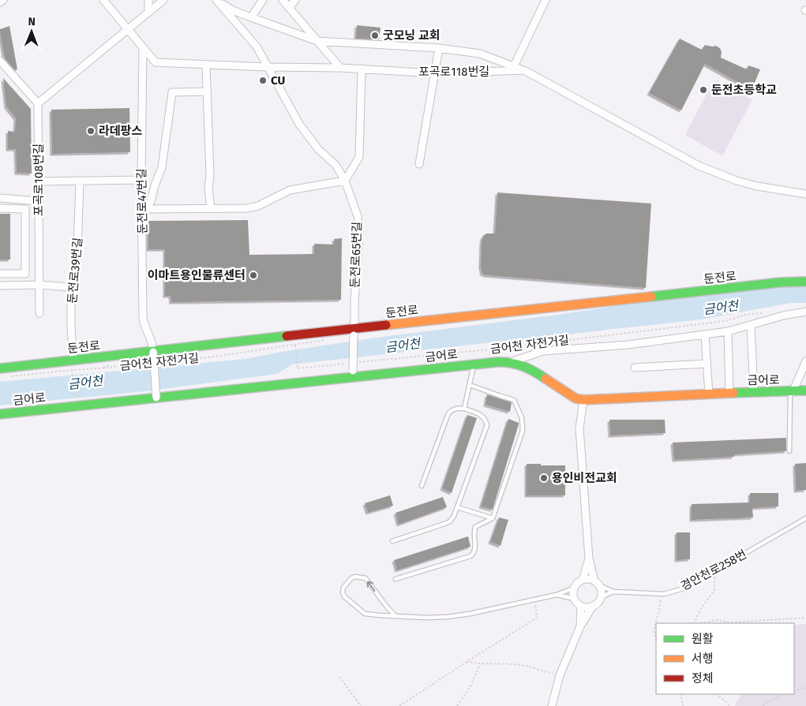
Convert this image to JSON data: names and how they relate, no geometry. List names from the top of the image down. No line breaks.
{"streets":{"street":["포곡로118번길","포곡로108번길","둔전로47번길","둔전로65번길","둔전로39번길","둔전로","금어로"],"lane":["경안천로258번"],"path":["금어천 자전거길"]},"crossings":[["포곡로118번길","둔전로47번길"],["포곡로118번길","둔전로65번길"],["둔전로47번길","둔전로"],["둔전로47번길","금어로"],["둔전로65번길","둔전로"],["둔전로65번길","금어로"],["둔전로39번길","둔전로"],["둔전로39번길","금어천 자전거길"],["둔전로","금어천 자전거길"]],"water":["금어천"],"places":["굿모닝 교회","CU","둔전초등학교","라데팡스","이마트용인물류센터","용인비전교회"],"legend":["원활","서행","정체"],"north":"top"}
